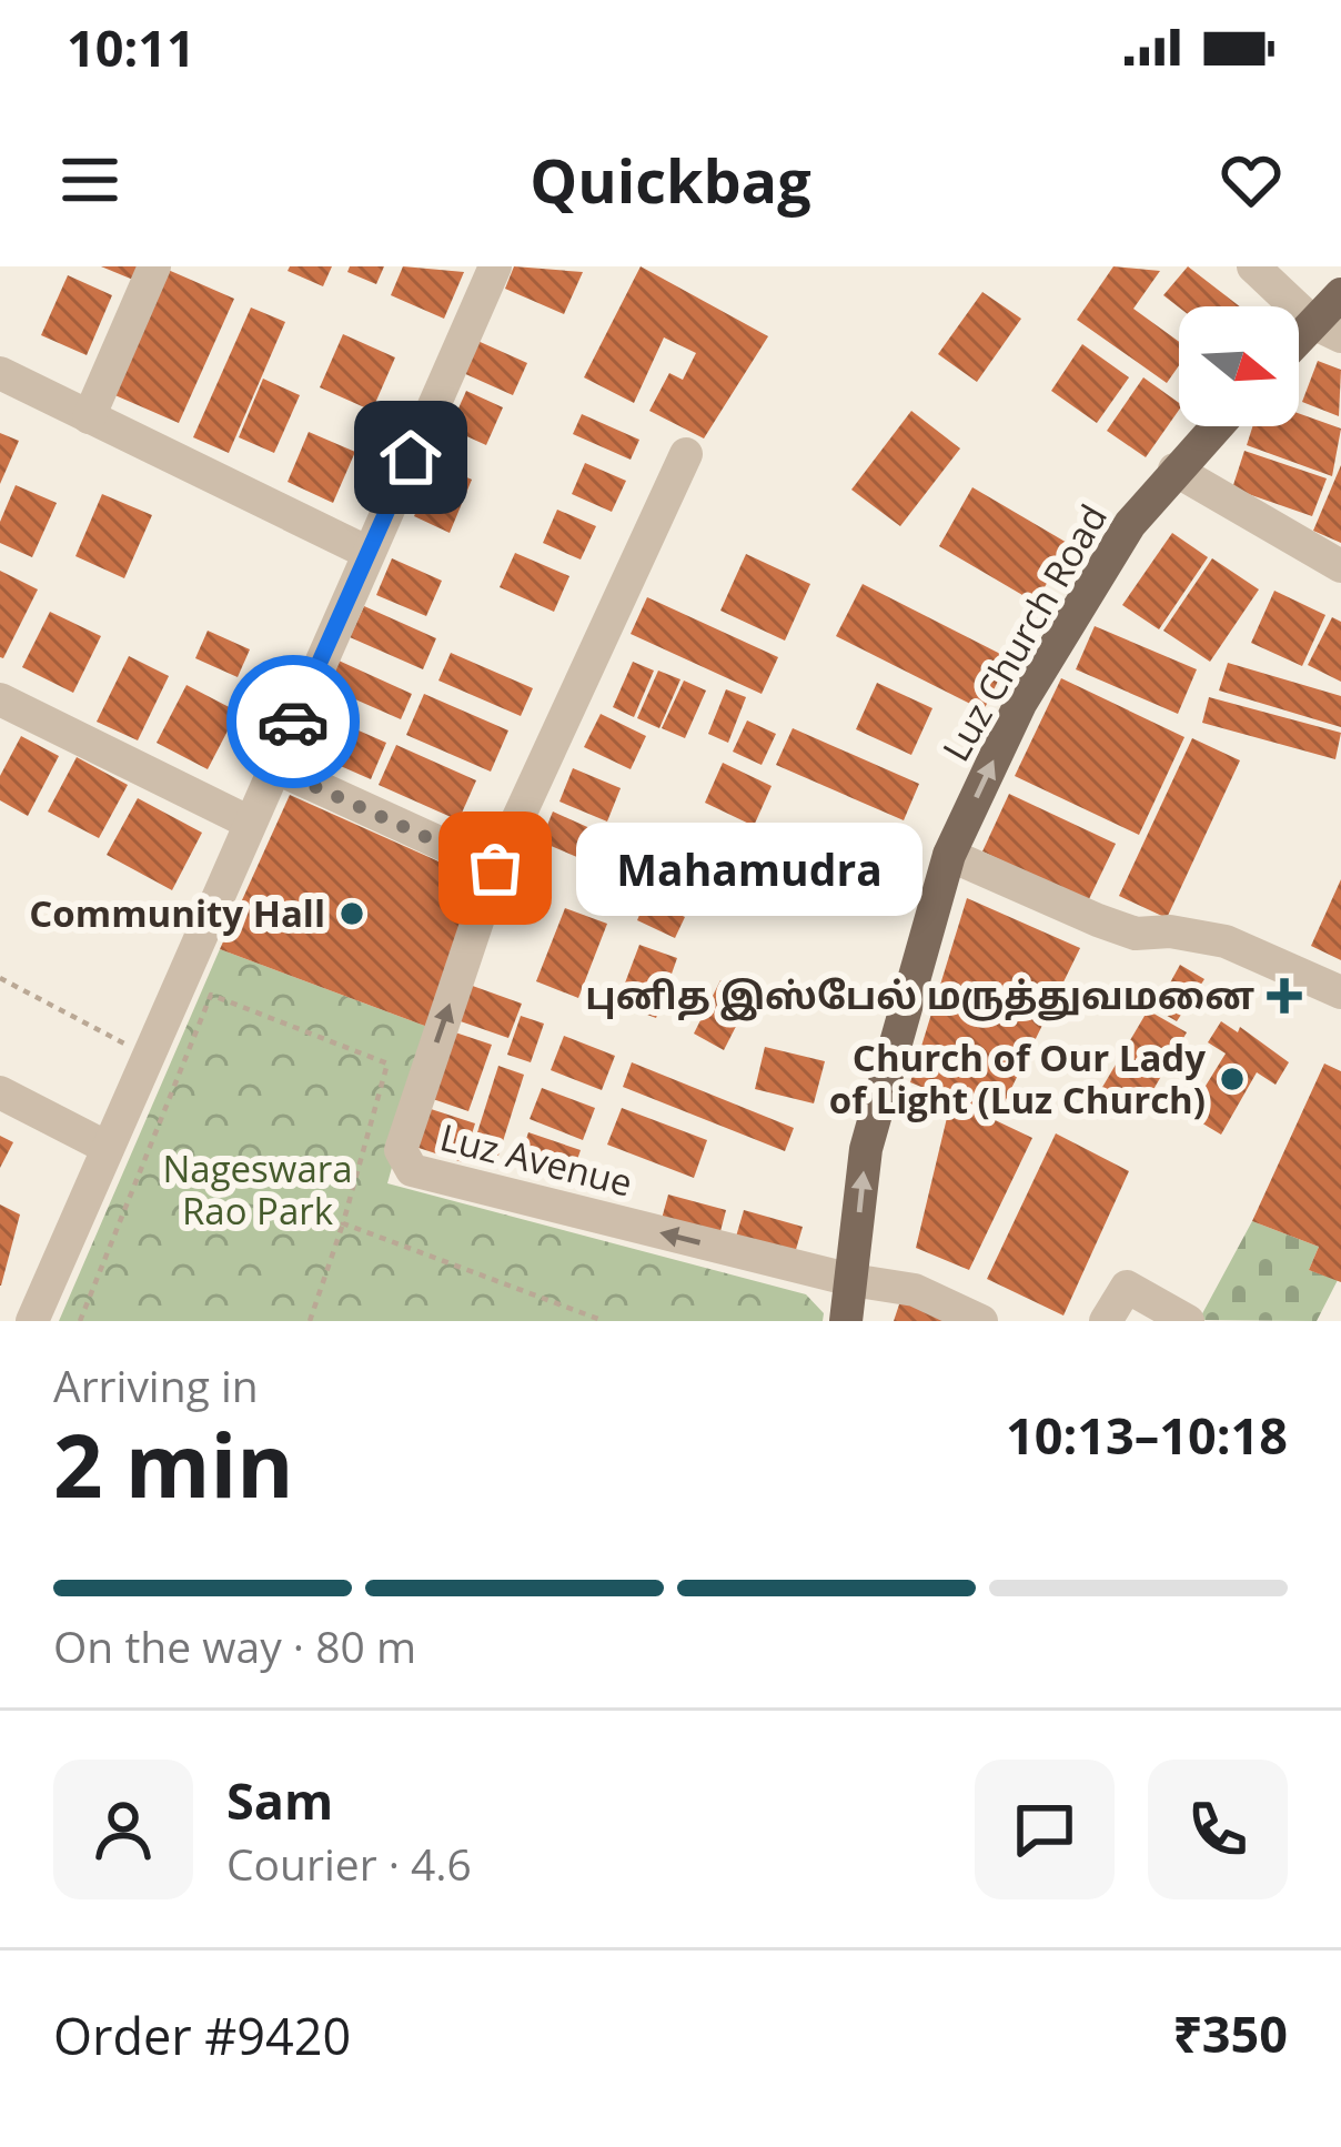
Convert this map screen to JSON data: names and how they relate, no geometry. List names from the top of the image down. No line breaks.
{"streets":{"main road":["Luz Church Road"],"street":["Luz Avenue"]},"crossings":[["Luz Church Road","Luz Avenue"]],"one_way":["Luz Church Road"],"parks":["Nageswara Rao Park"],"places":{"other":["Mahamudra","Community Hall","Church of Our Lady of Light (Luz Church)"],"health":["புனித இஸ்பேல் மருத்துவமனை"]},"north":"right","page":{"status":"10:11","header":"Quickbag","bubble":"Mahamudra","heading":["2 min","Arriving in","10:13–10:18"],"panel":["Sam","Courier · 4.6","Order #9420","₹350"],"bar":"On the way · 80 m"}}
